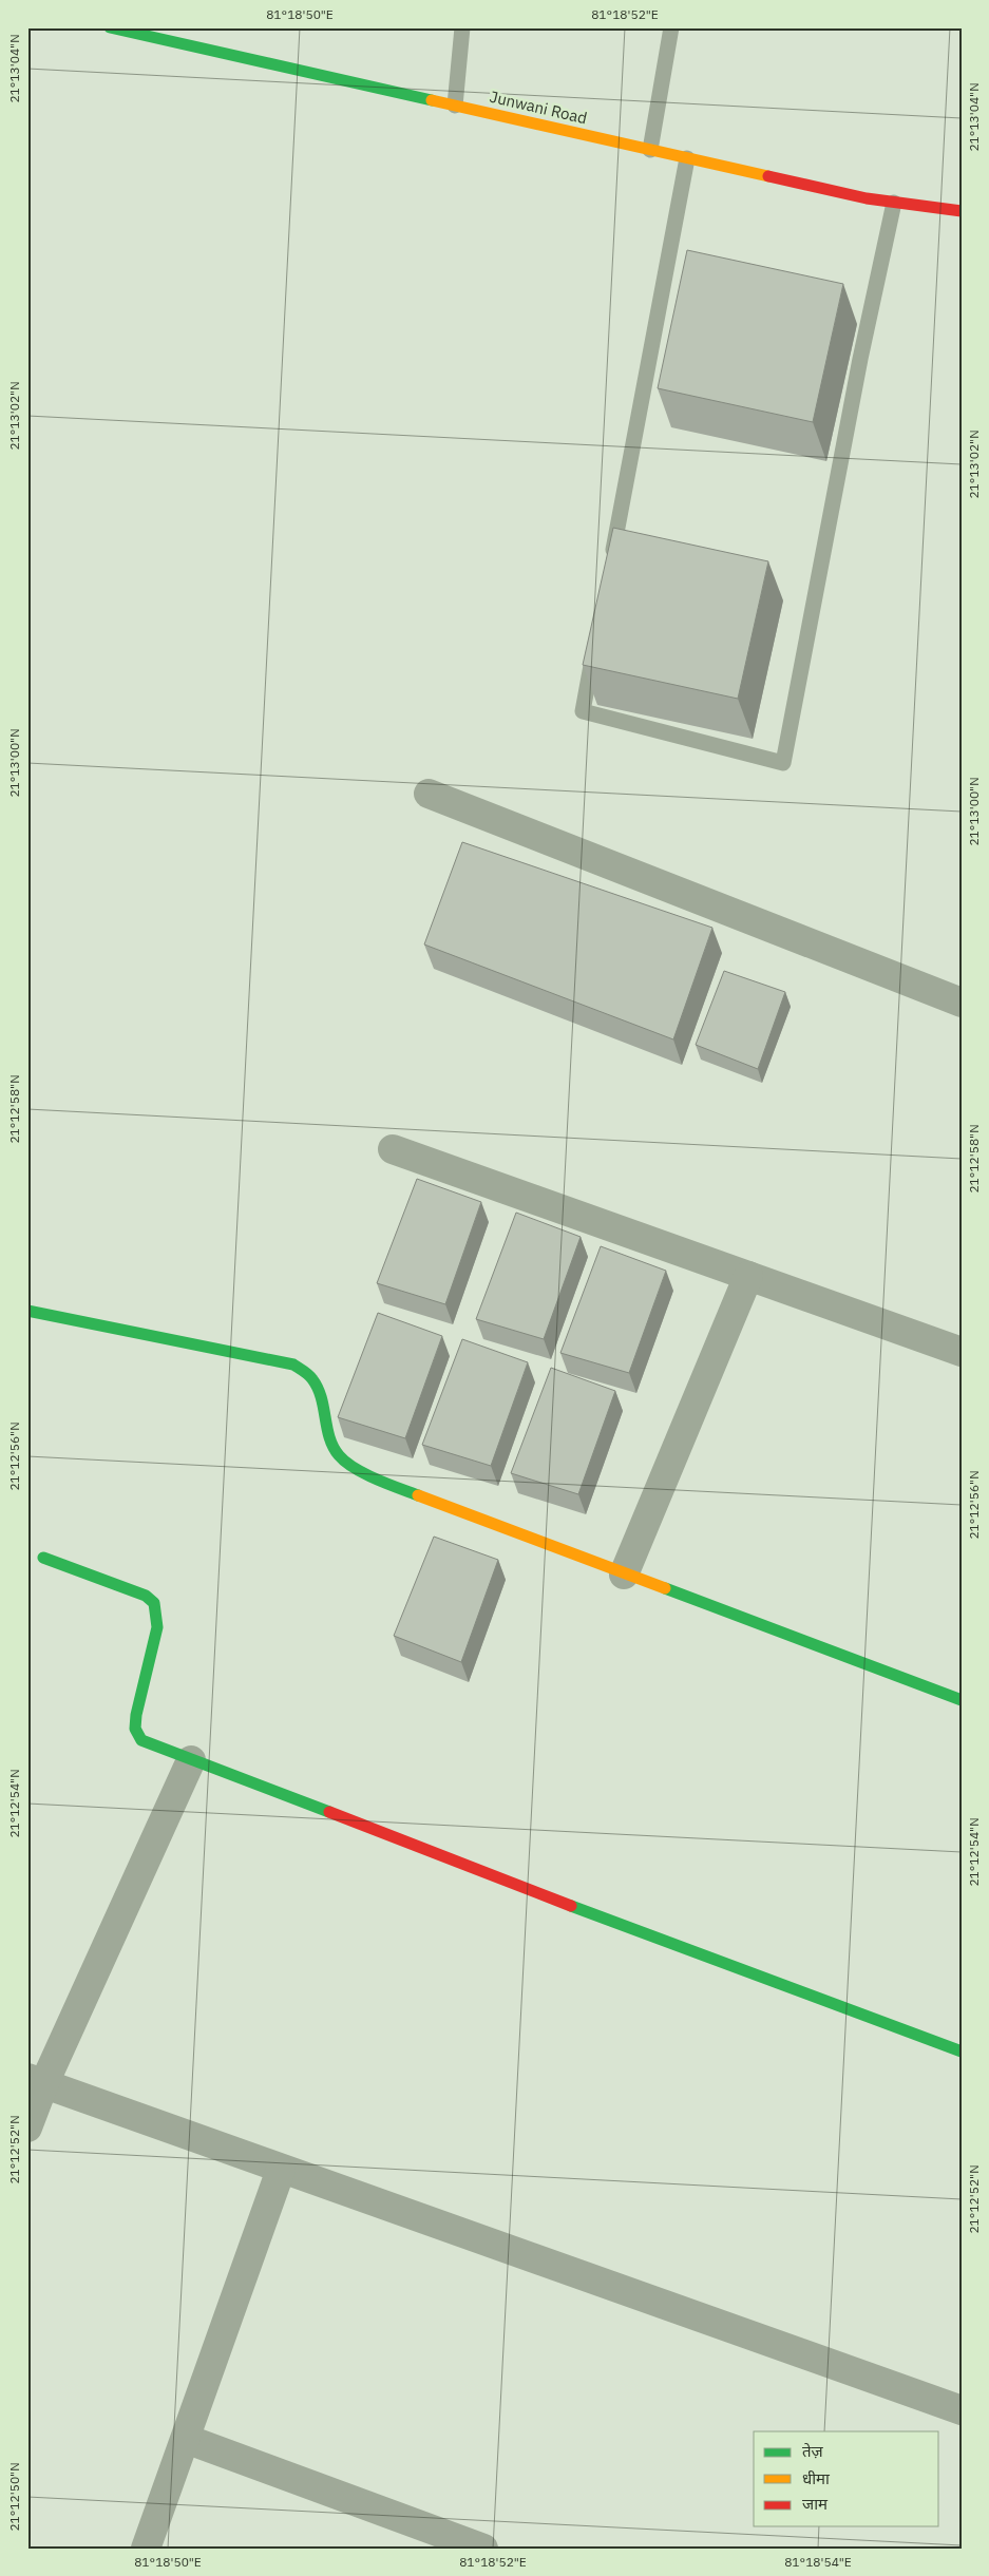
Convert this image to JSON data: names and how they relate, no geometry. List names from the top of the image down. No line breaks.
{"streets":{"street":["Junwani Road"]},"legend":["तेज़","धीमा","जाम"],"coordinates":["81°18'50\"E","81°18'52\"E","21°13'04\"N","21°13'02\"N","21°13'00\"N","21°12'58\"N","21°12'56\"N","21°12'54\"N","21°12'52\"N","21°12'50\"N","81°18'54\"E"]}
